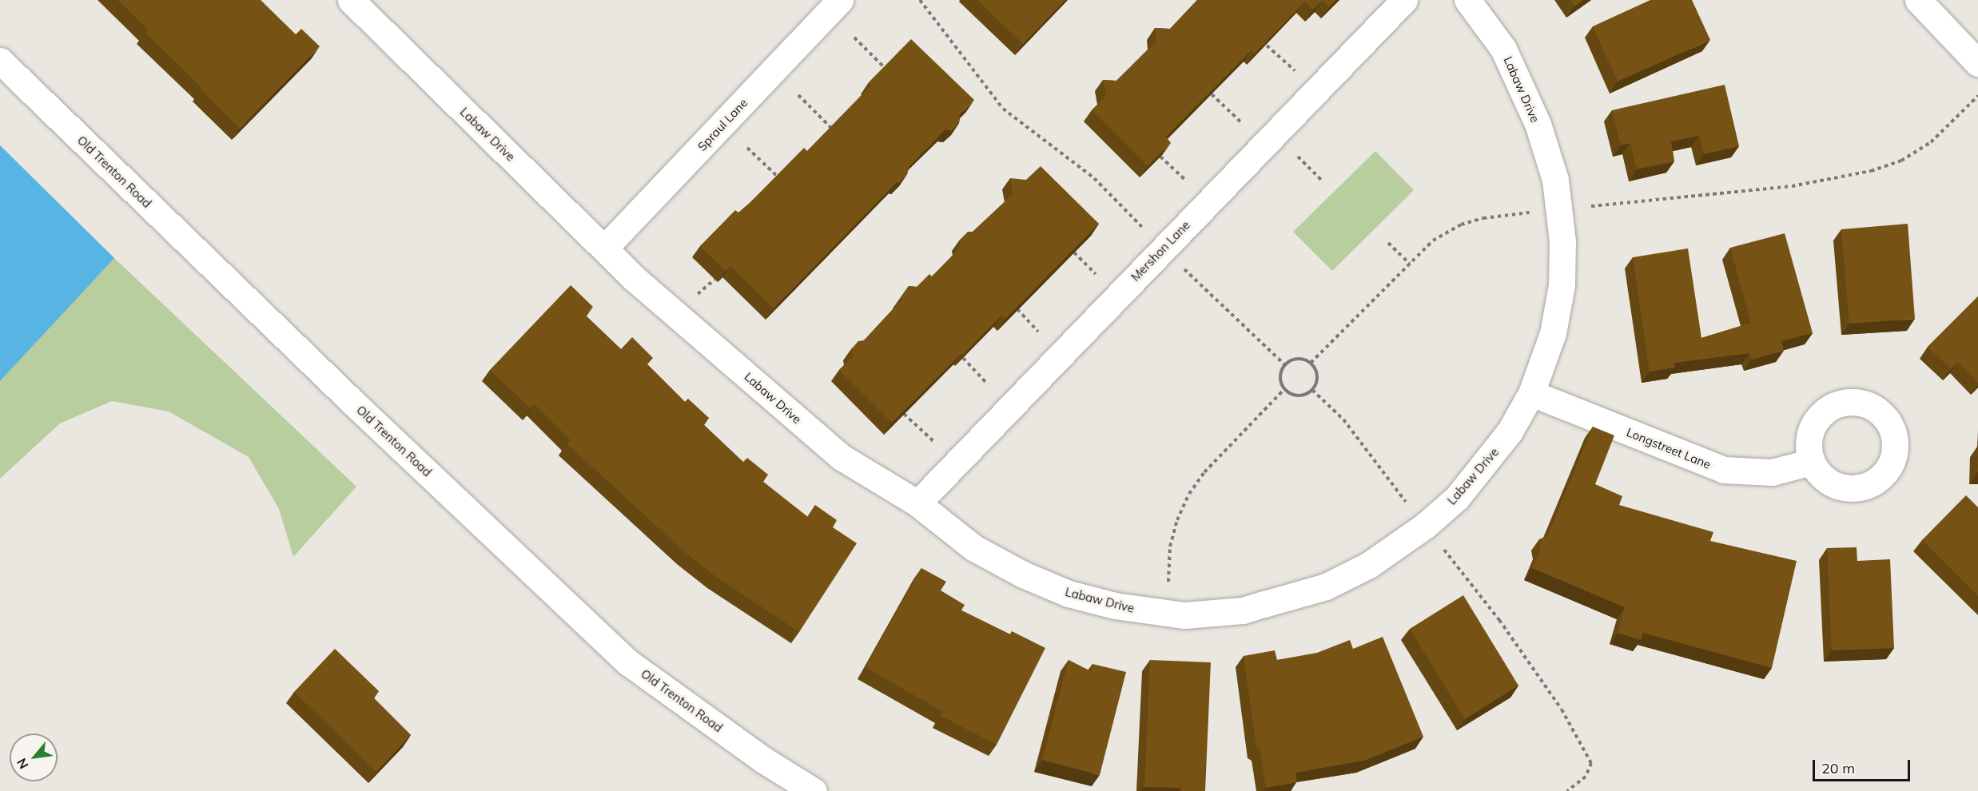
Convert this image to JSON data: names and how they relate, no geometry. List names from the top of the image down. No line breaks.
{"streets":{"street":["Labaw Drive","Spraul Lane","Old Trenton Road","Mershon Lane","Longstreet Lane"]},"crossings":[["Labaw Drive","Spraul Lane"],["Labaw Drive","Mershon Lane"],["Labaw Drive","Longstreet Lane"]],"scale_bar":"20 m","north":"bottom left"}
